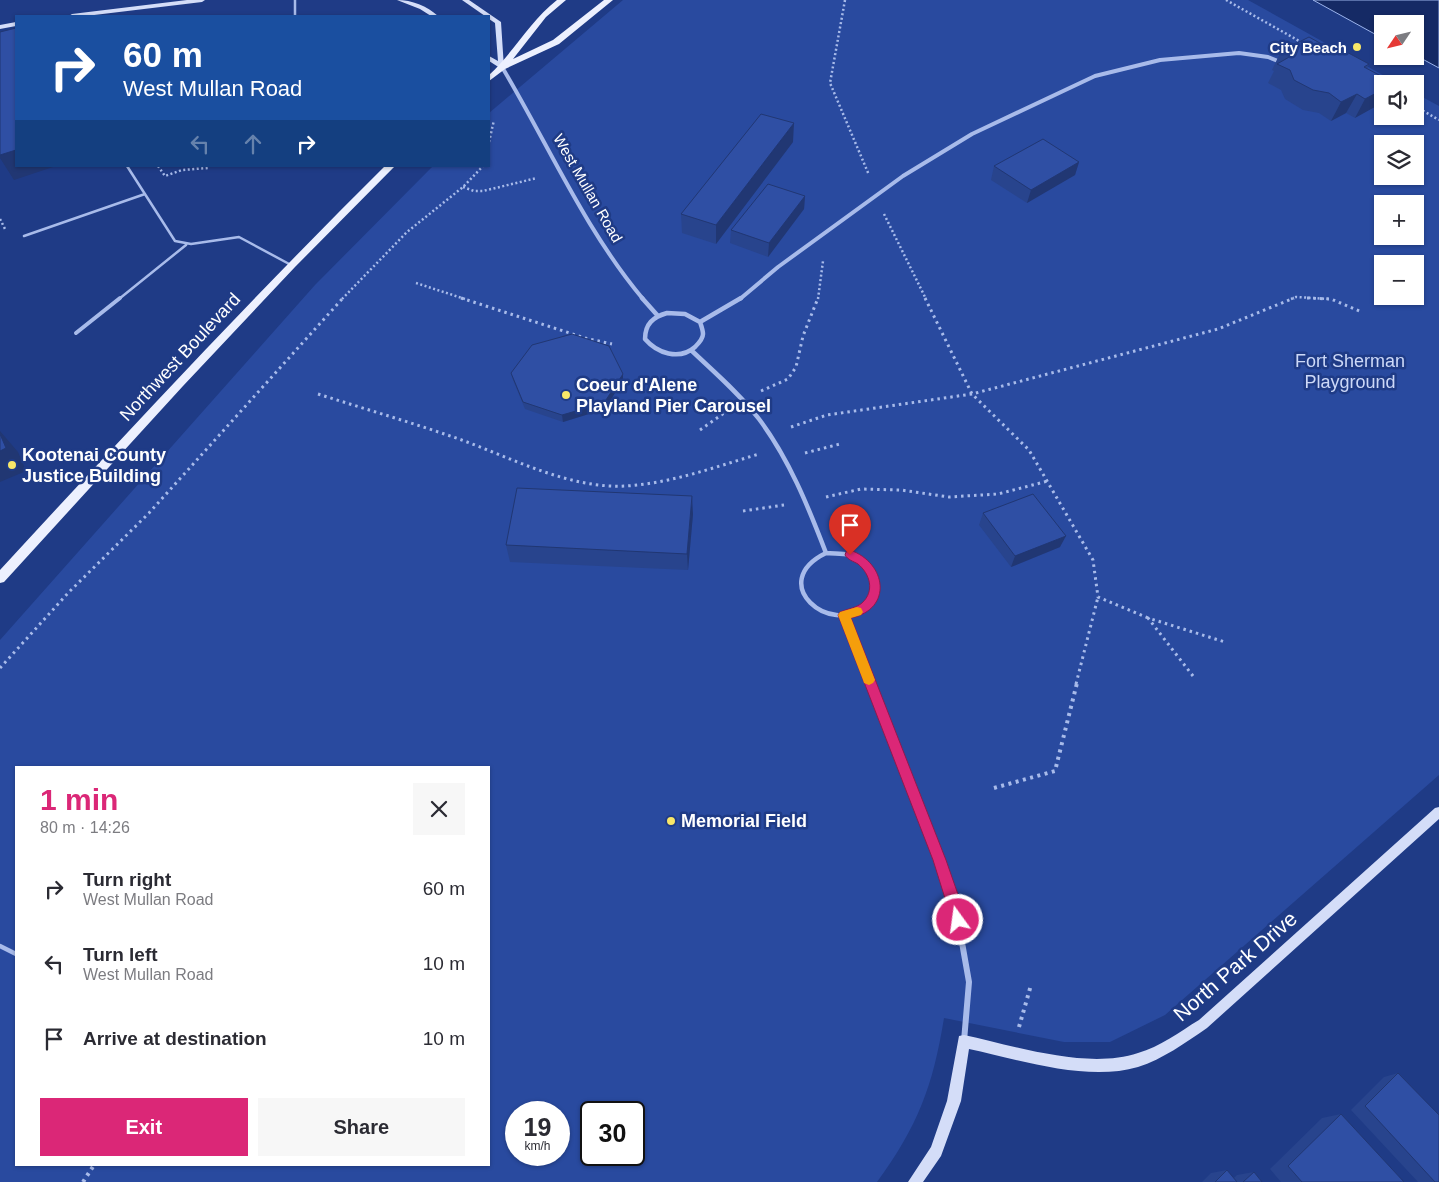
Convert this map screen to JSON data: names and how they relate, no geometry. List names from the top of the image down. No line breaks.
{"streets":{"main road":["Northwest Boulevard"],"street":["West Mullan Road","North Park Drive"]},"parks":["Fort Sherman Playground"],"places":["City Beach","Coeur d'Alene Playland Pier Carousel","Kootenai County Justice Building","Memorial Field"],"north":"bottom left","page":{"map_buttons":["+","−"],"turn":["60 m","West Mullan Road"],"heading":["1 min","80 m · 14:26"],"list":[{"name":"Turn right","note":"West Mullan Road","value":"60 m"},{"name":"Turn left","note":"West Mullan Road","value":"10 m"},{"name":"Arrive at destination","value":"10 m"}],"buttons":["Exit","Share"],"speed":"19 km/h","limit":"30"}}
